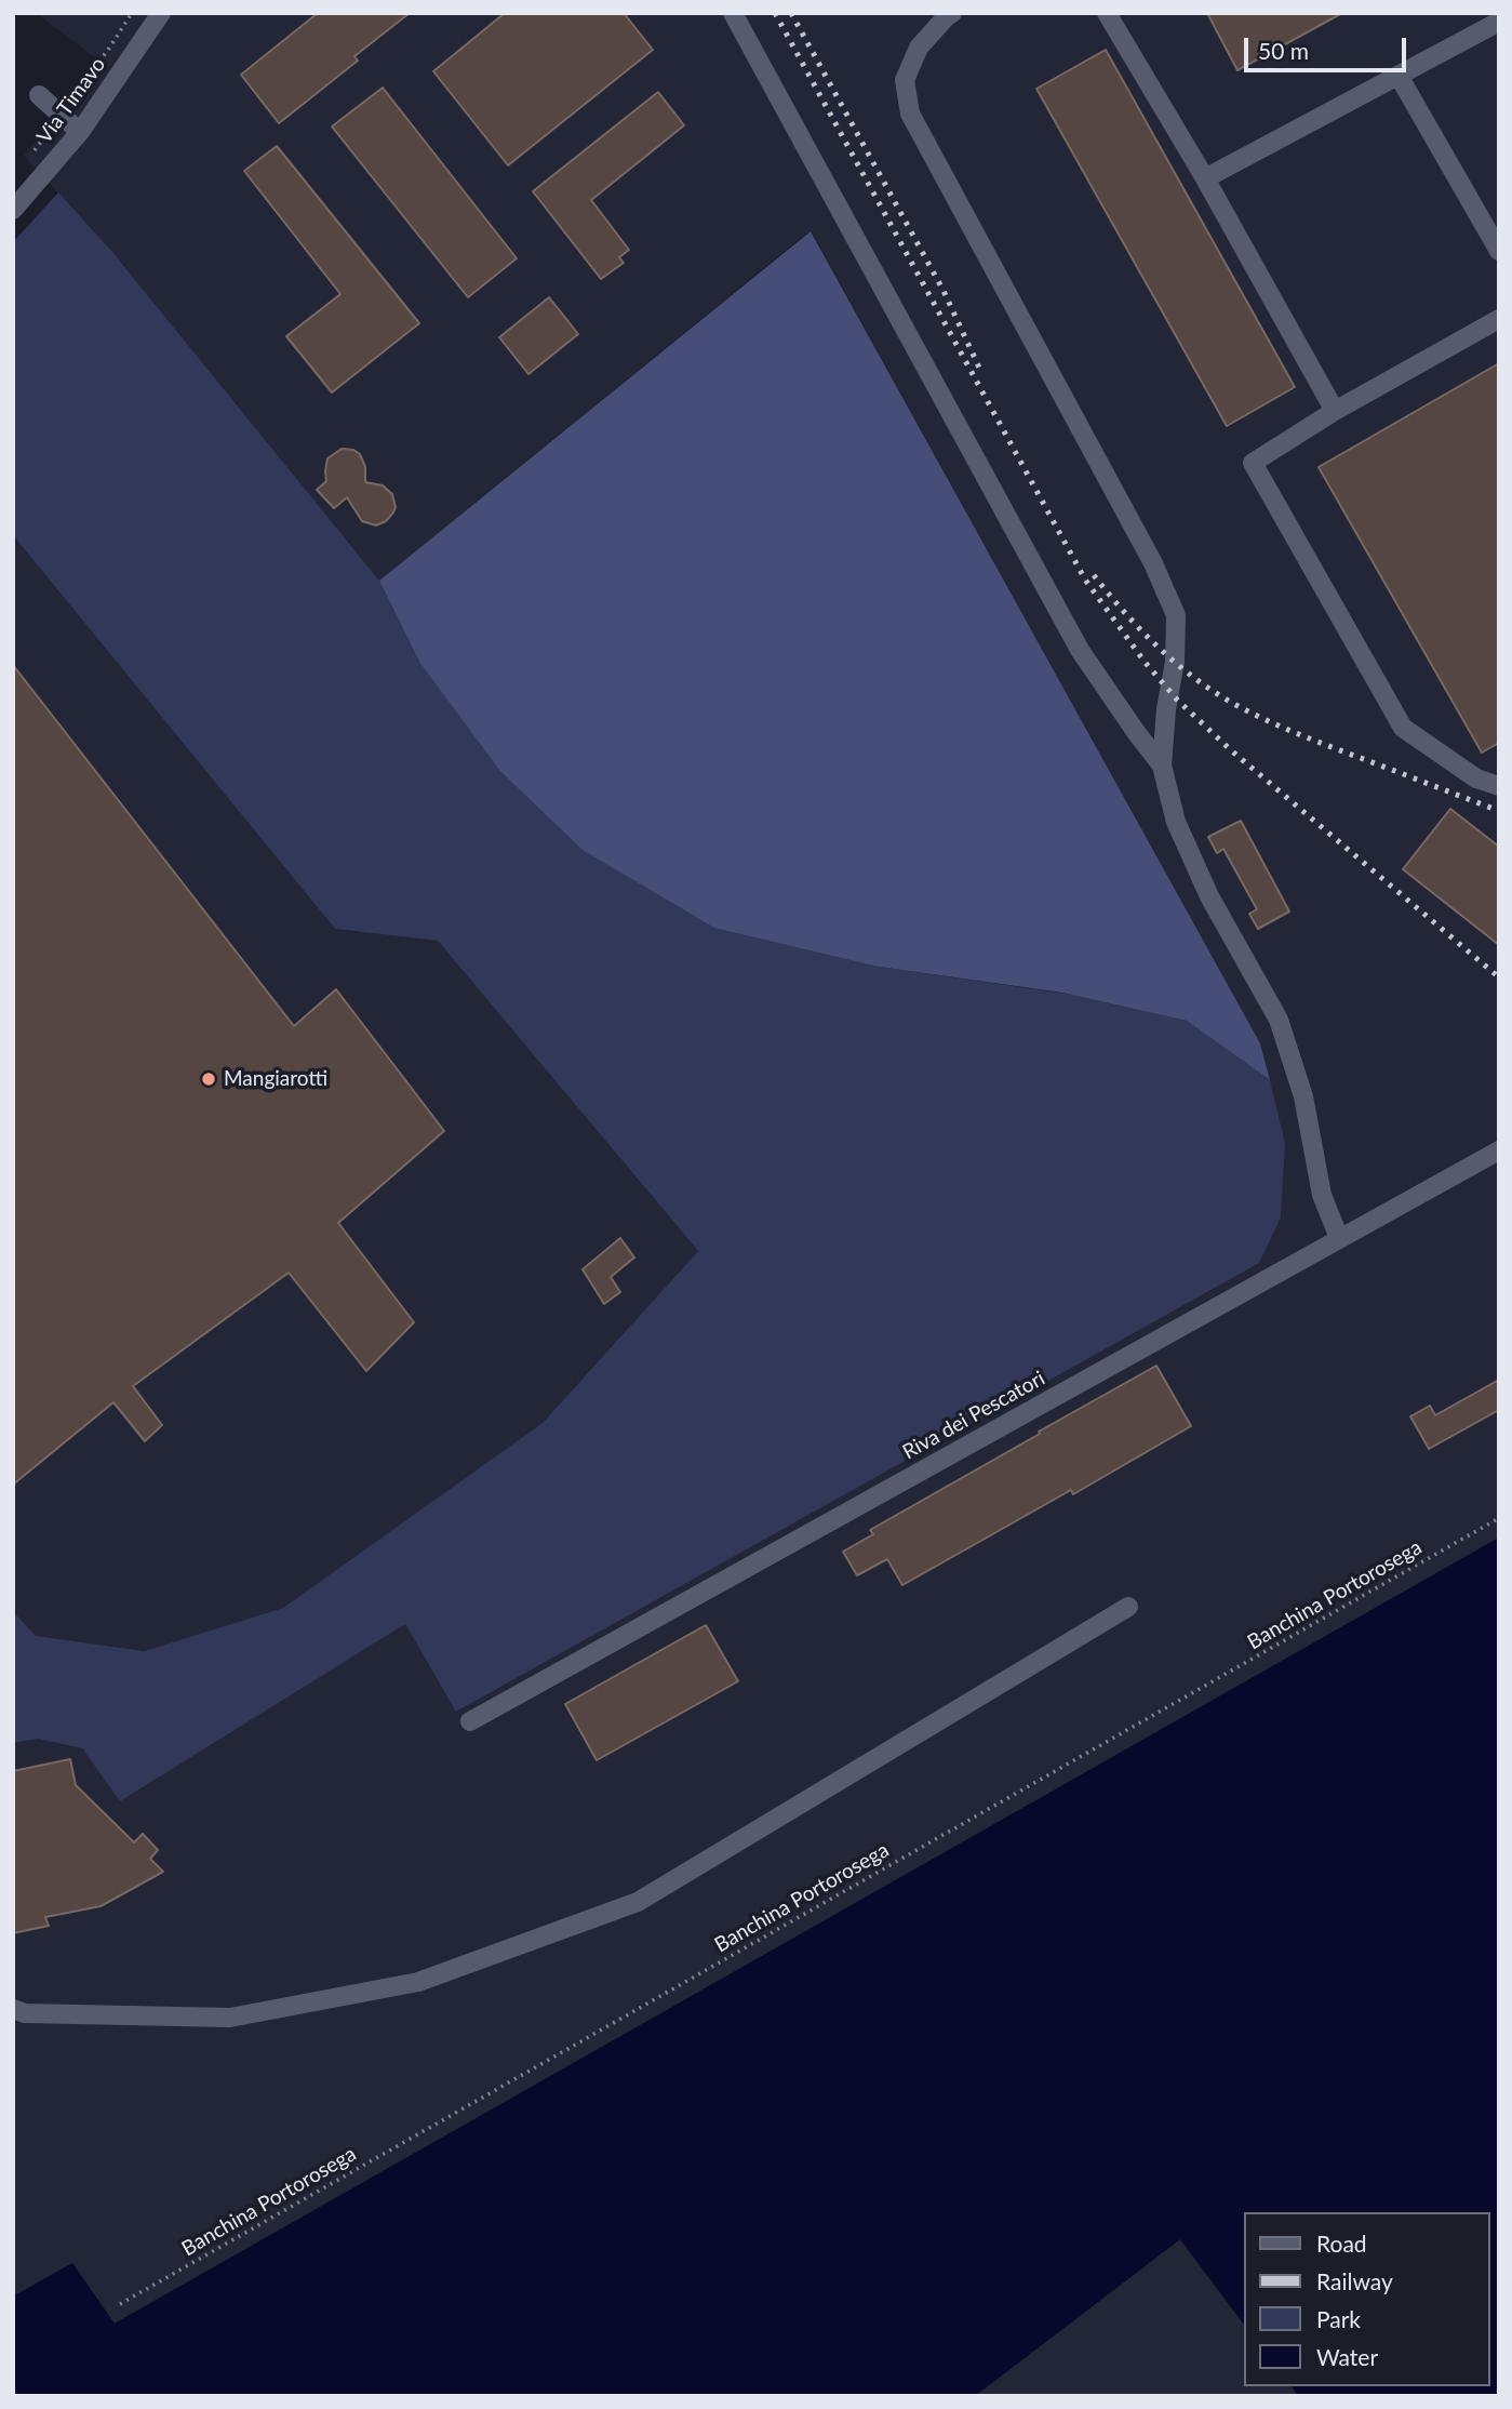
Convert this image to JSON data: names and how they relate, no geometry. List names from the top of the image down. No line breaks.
{"streets":{"street":["Via Timavo","Riva dei Pescatori"],"path":["Banchina Portorosega"]},"places":["Mangiarotti"],"legend":["Road","Railway","Park","Water"],"scale_bar":"50 m"}
